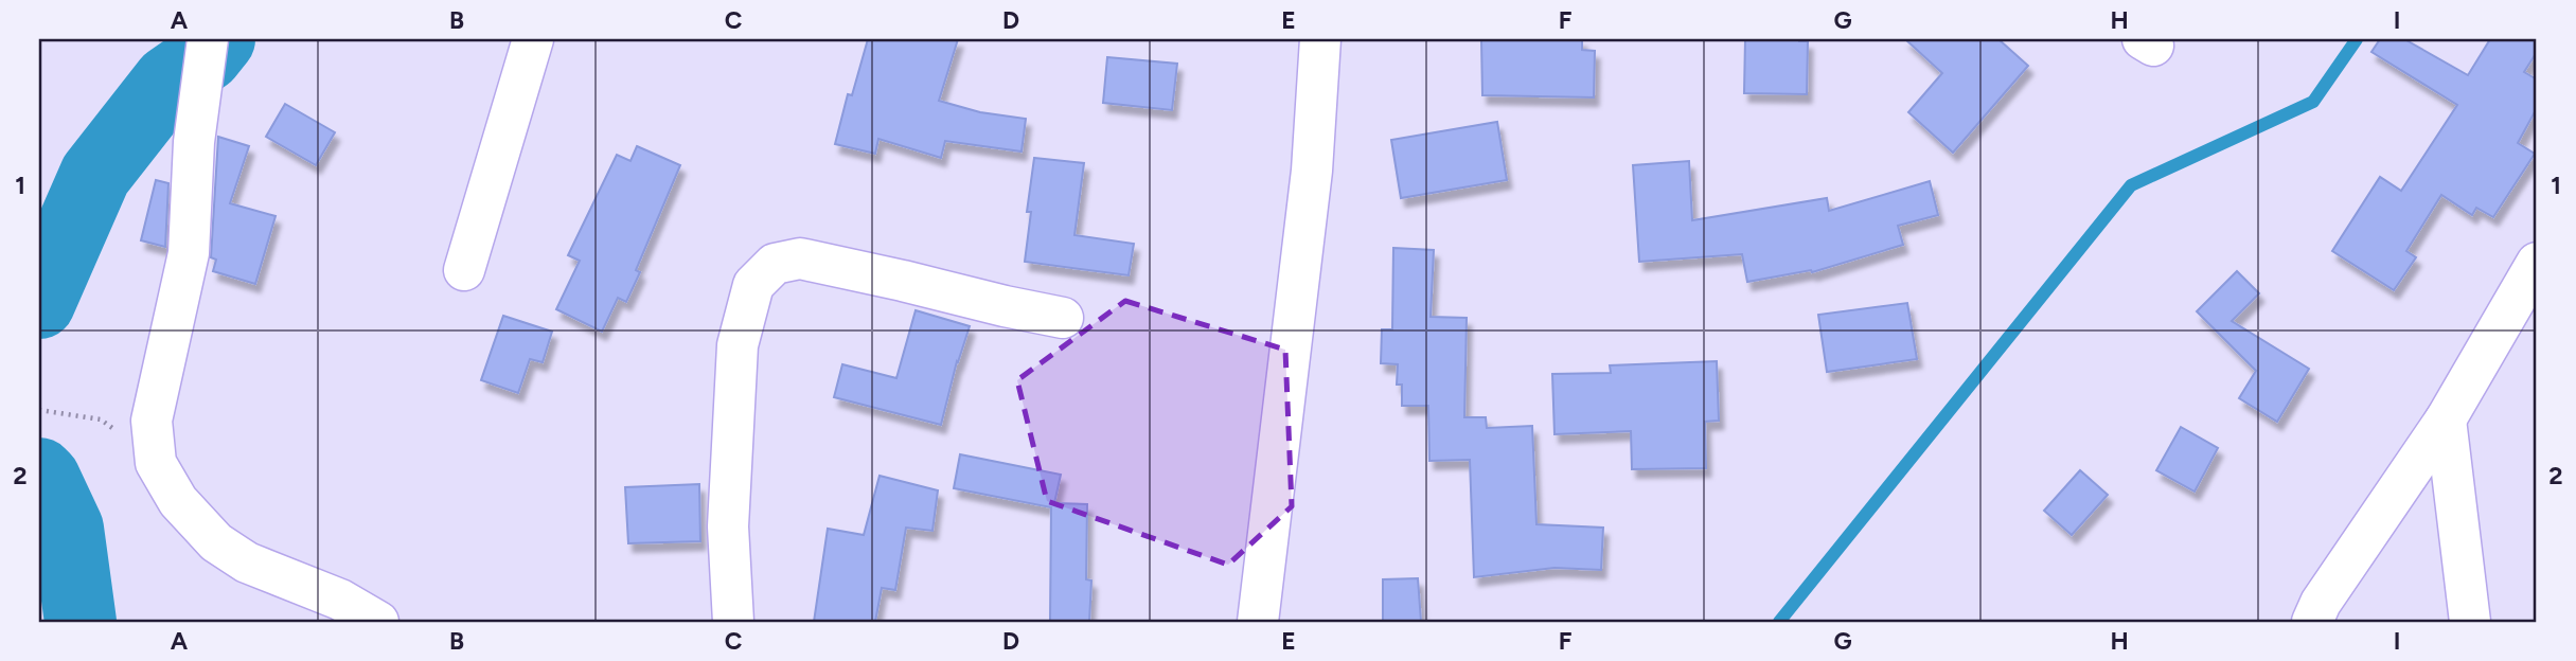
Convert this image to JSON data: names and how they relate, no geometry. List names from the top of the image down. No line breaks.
{"grid":{"columns":["A","B","C","D","E","F","G","H","I"],"rows":["1","2"]}}
